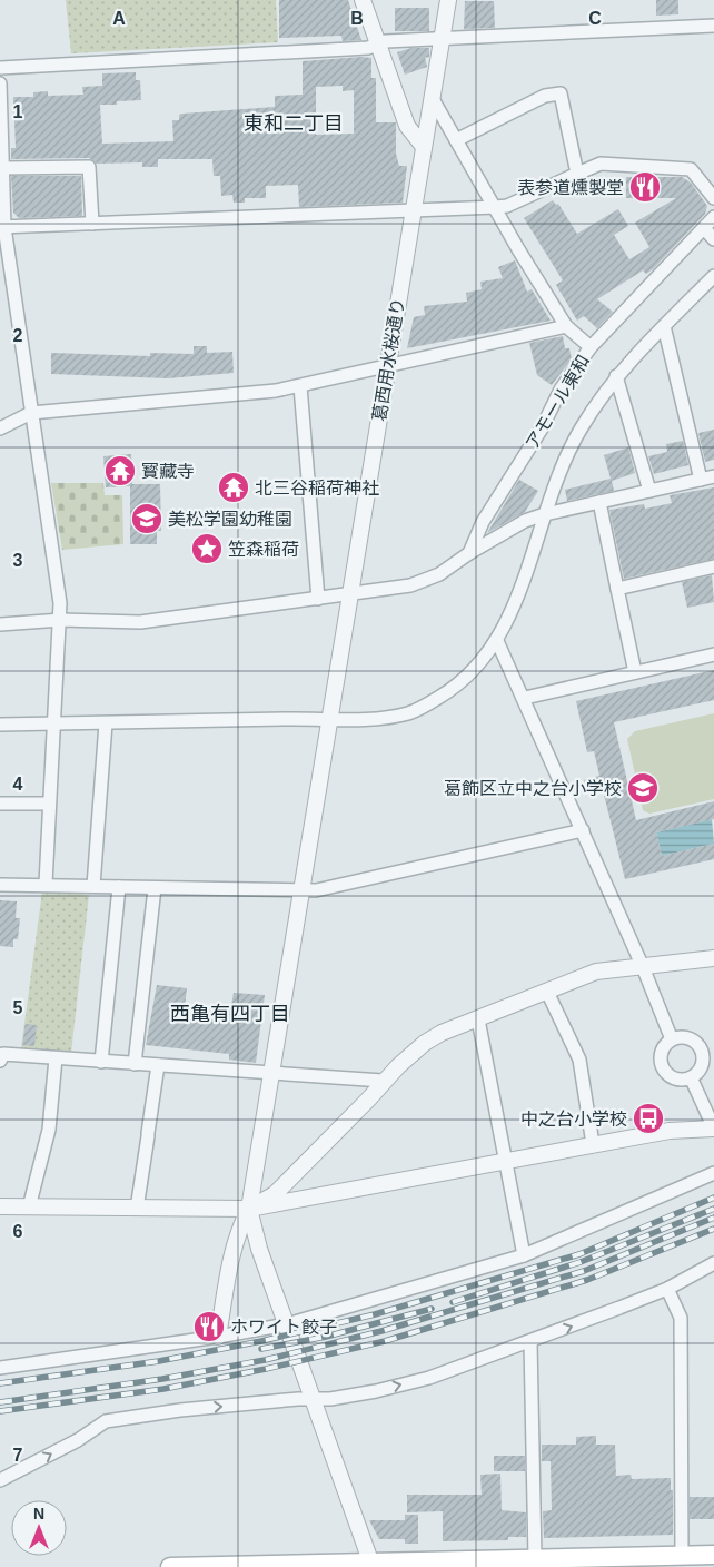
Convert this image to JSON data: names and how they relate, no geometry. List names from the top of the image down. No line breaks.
{"streets":{"street":["葛西用水桜通り","アモール東和"]},"districts":["東和二丁目","西亀有四丁目"],"places":{"restaurant":["表参道燻製堂","ホワイト餃子"],"temple":["寳藏寺","北三谷稲荷神社"],"school or university":["美松学園幼稚園","葛飾区立中之台小学校"],"place":["笠森稲荷"],"bus stop":["中之台小学校"]},"north":"top","grid":{"columns":["A","B","C"],"rows":["1","2","3","4","5","6","7"]}}
